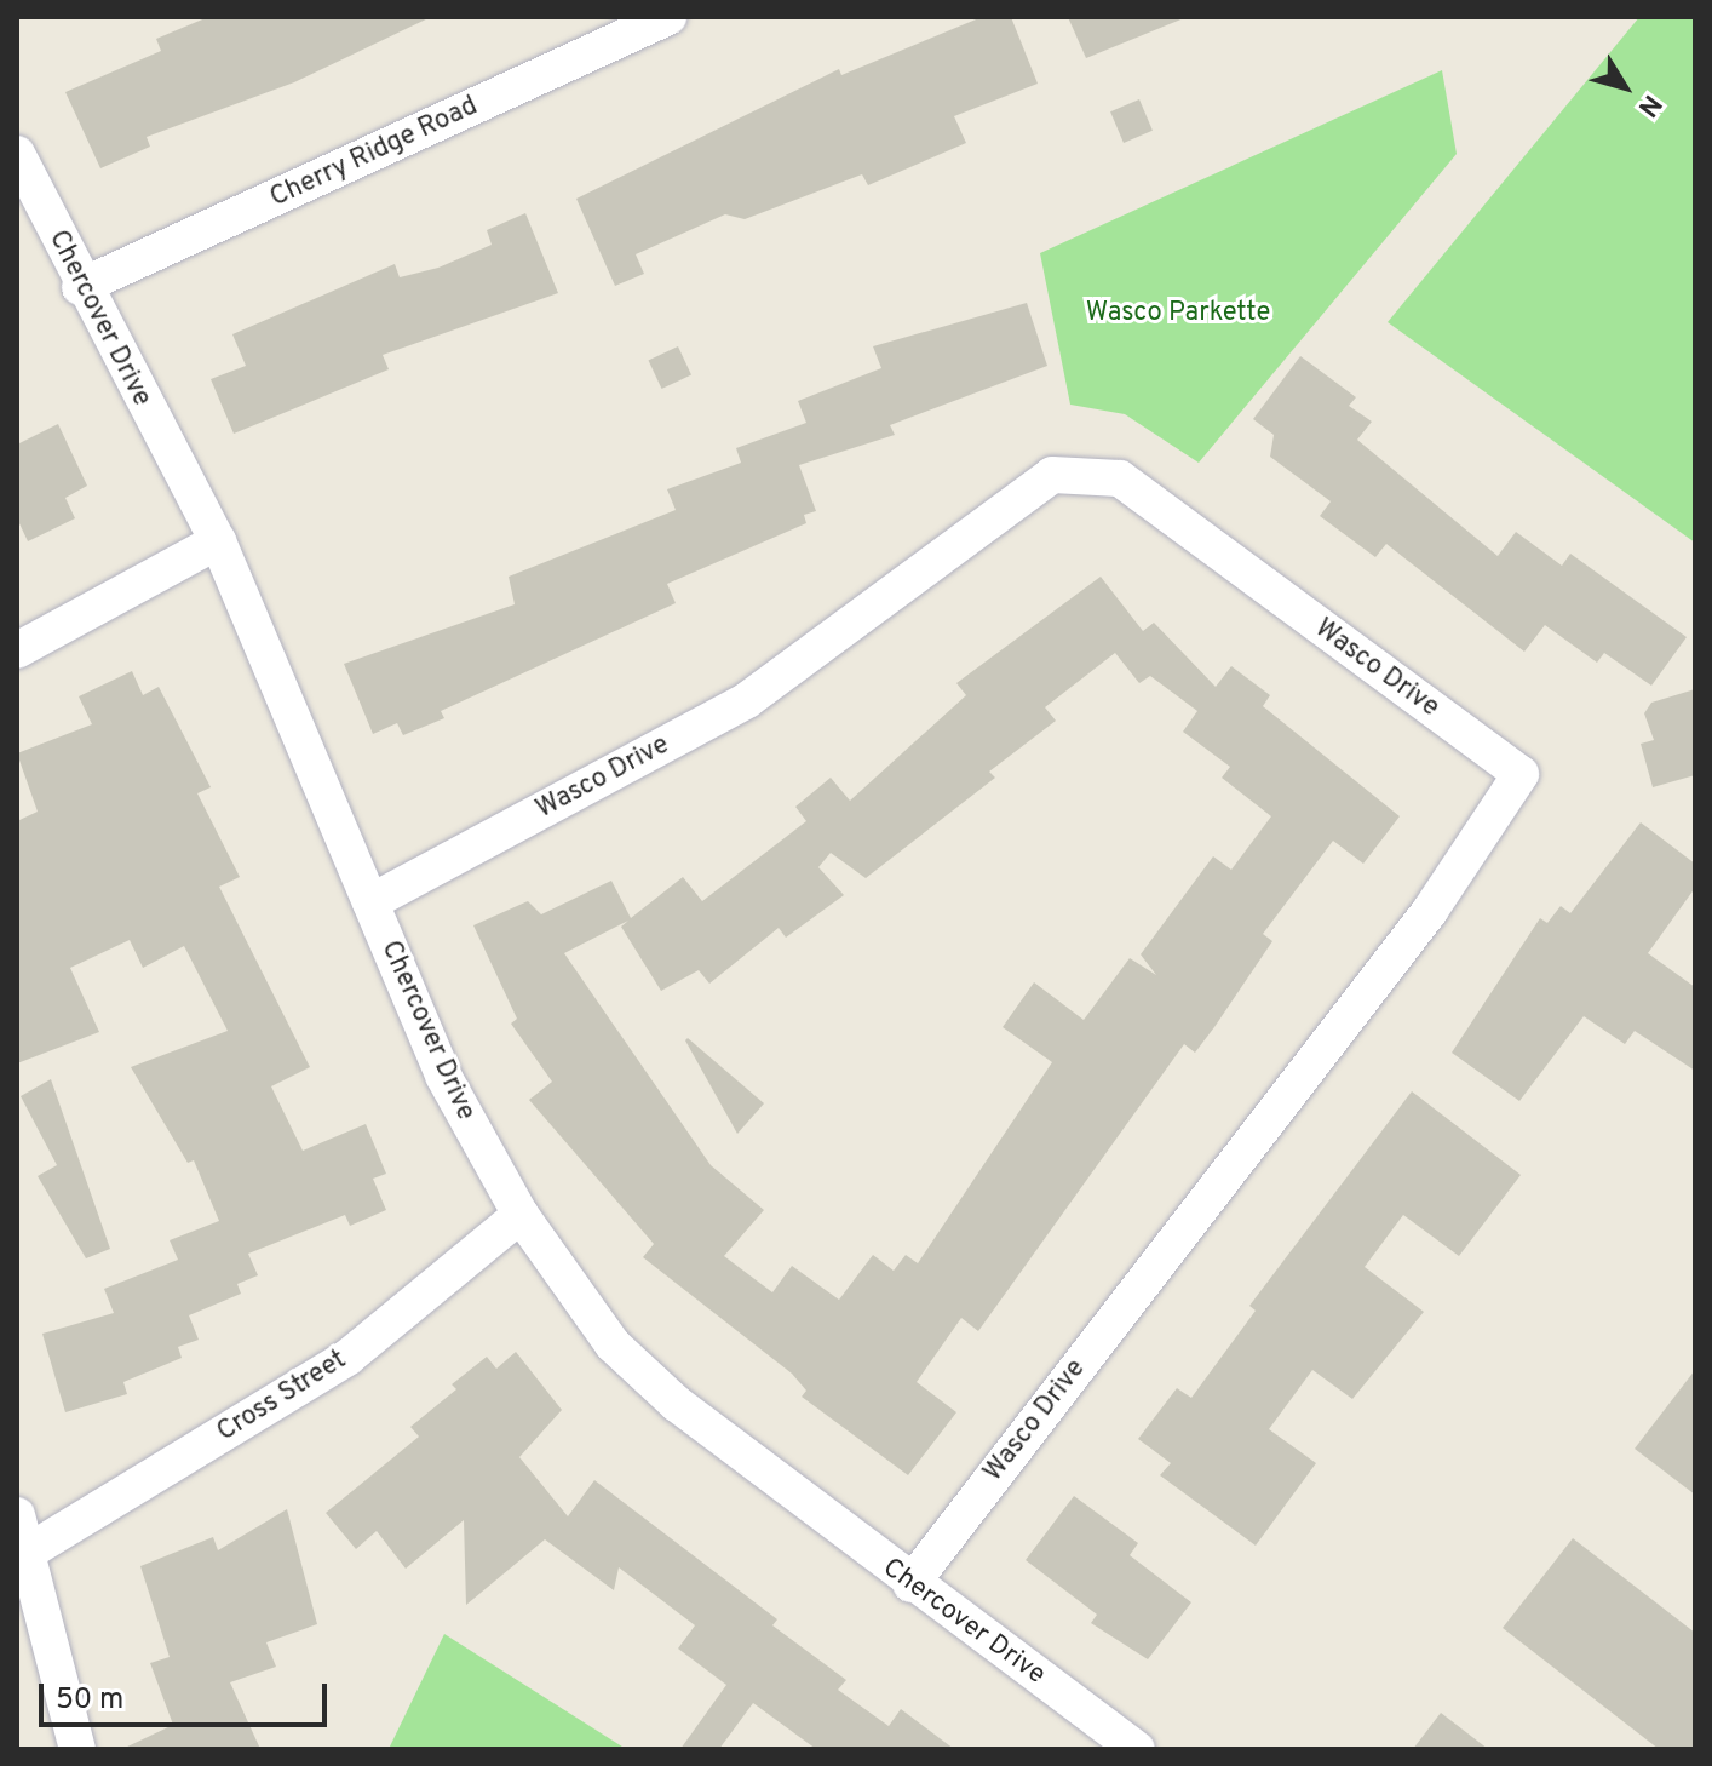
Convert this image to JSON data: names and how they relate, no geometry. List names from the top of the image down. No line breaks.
{"streets":{"street":["Cherry Ridge Road","Chercover Drive","Wasco Drive","Cross Street"]},"crossings":[["Cherry Ridge Road","Chercover Drive"],["Chercover Drive","Wasco Drive"],["Chercover Drive","Cross Street"]],"parks":["Wasco Parkette"],"scale_bar":"50 m","north":"bottom right"}
